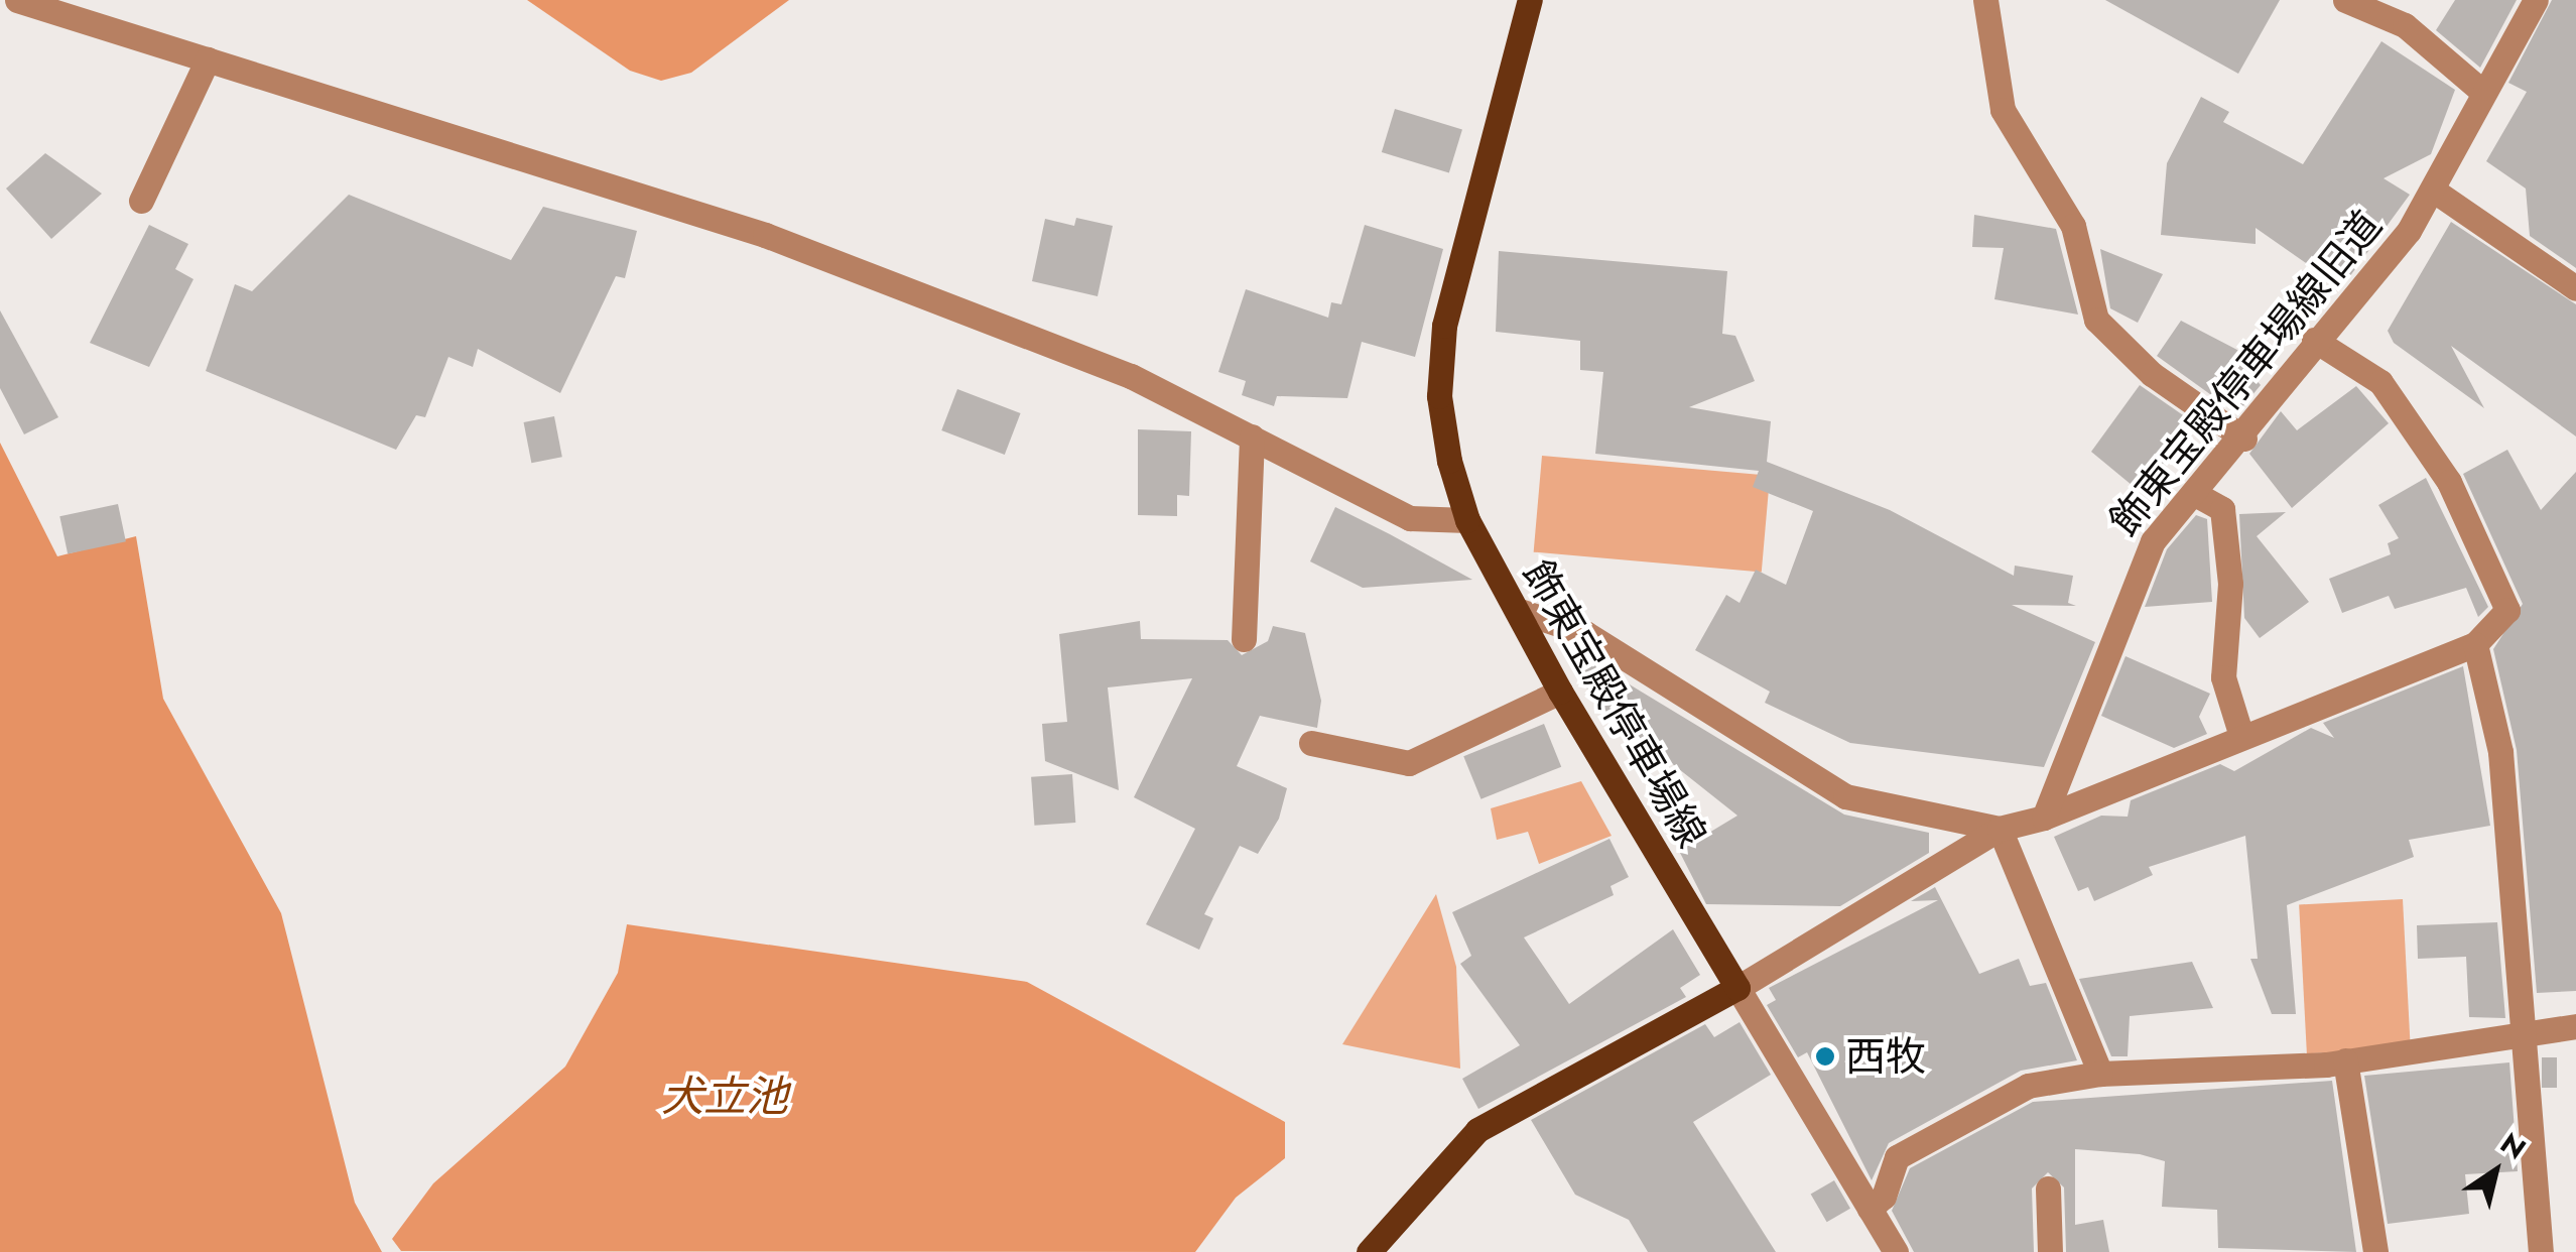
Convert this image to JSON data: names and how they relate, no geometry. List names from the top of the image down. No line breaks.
{"streets":{"main road":["飾東宝殿停車場線"],"street":["飾東宝殿停車場線旧道"]},"water":["犬立池"],"places":["西牧"],"north":"top right"}
